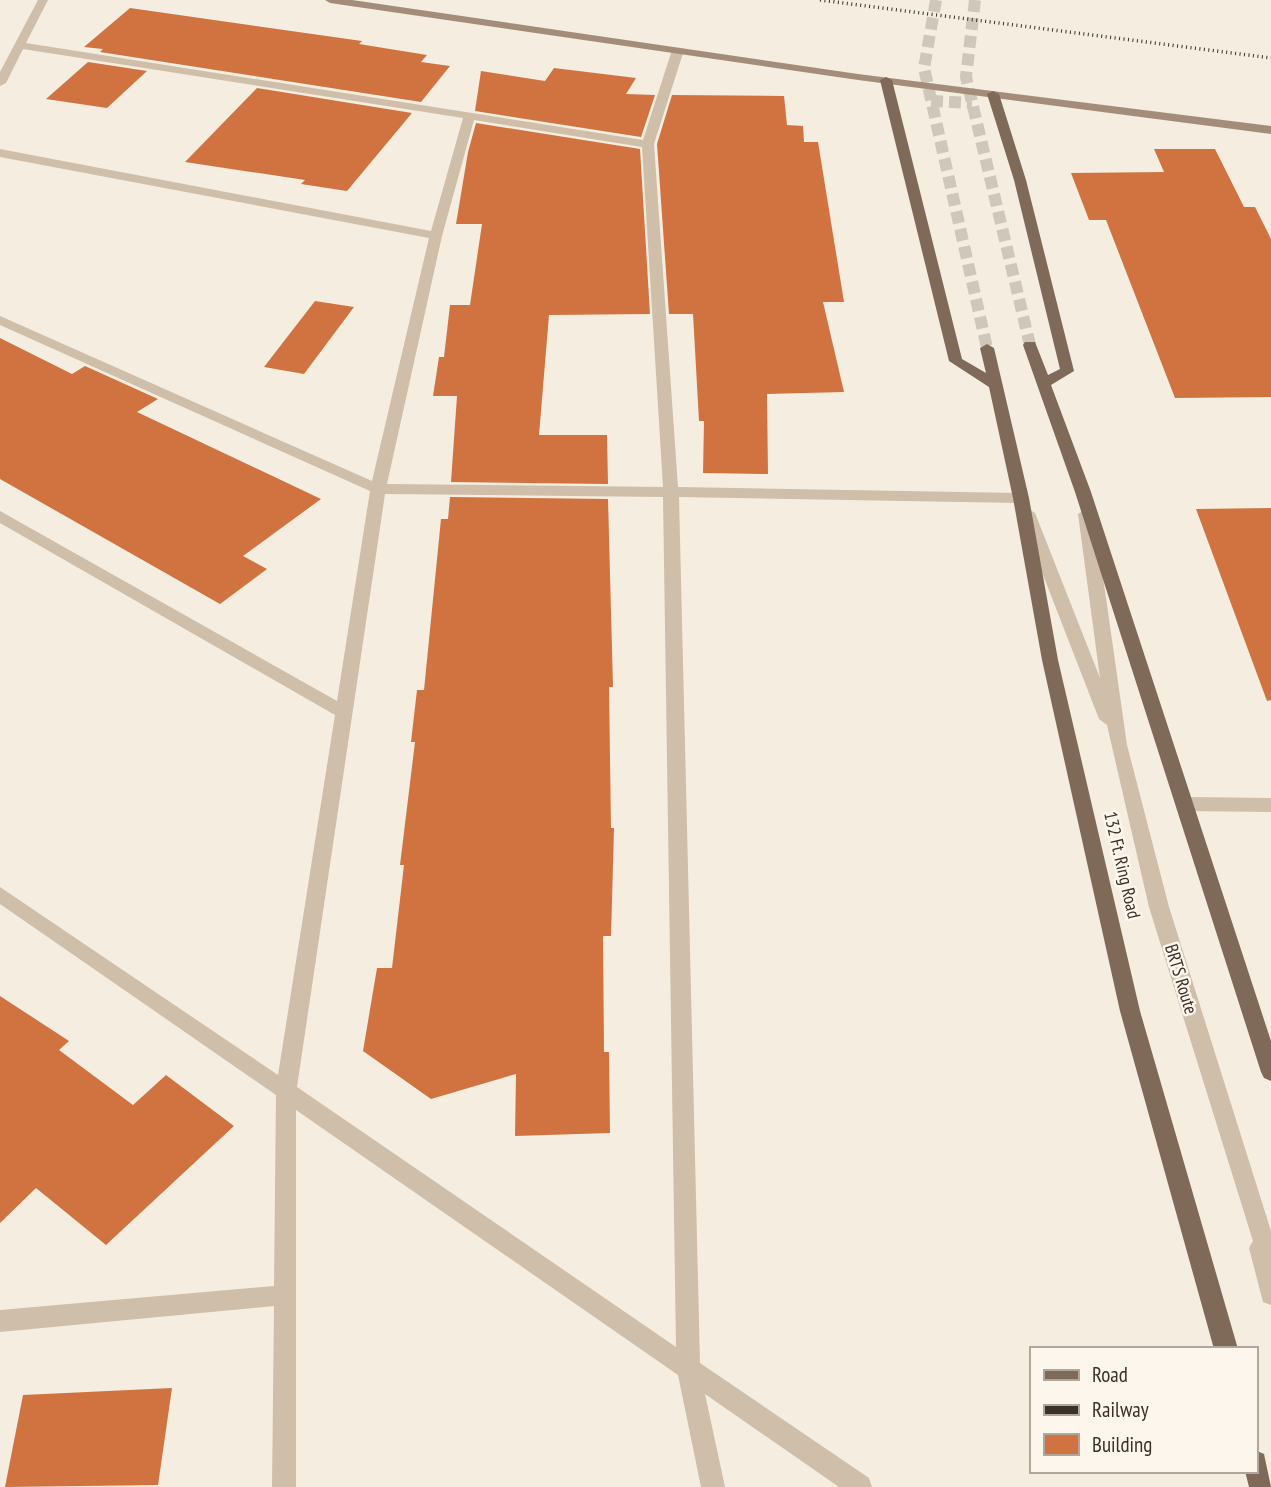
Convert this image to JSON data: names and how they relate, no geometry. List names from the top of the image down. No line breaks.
{"streets":{"main road":["132 Ft. Ring Road"],"street":["BRTS Route"]},"crossings":[["132 Ft. Ring Road","BRTS Route"]],"legend":["Road","Railway","Building"]}
